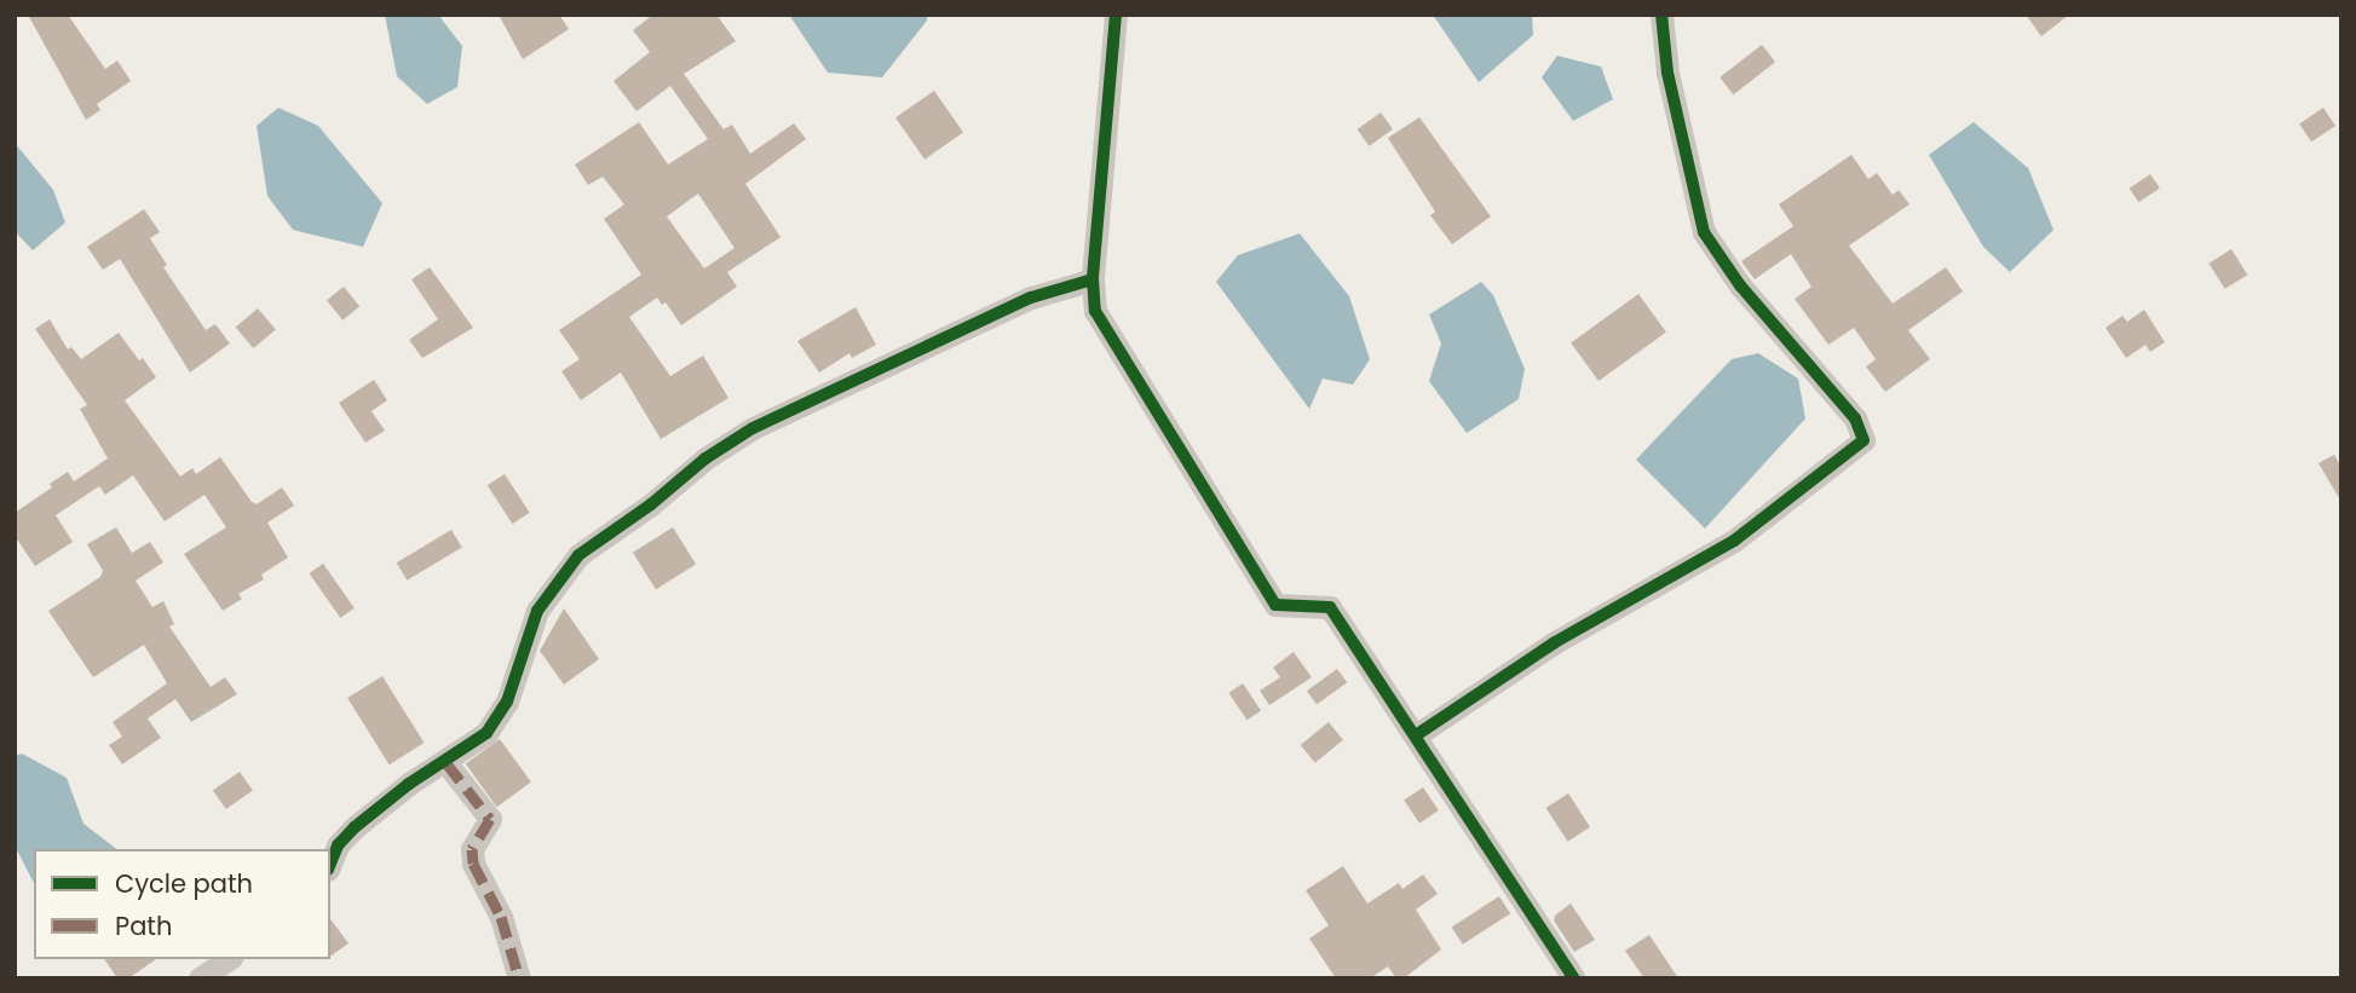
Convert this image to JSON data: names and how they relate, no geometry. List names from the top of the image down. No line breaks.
{"legend":["Cycle path","Path"]}
